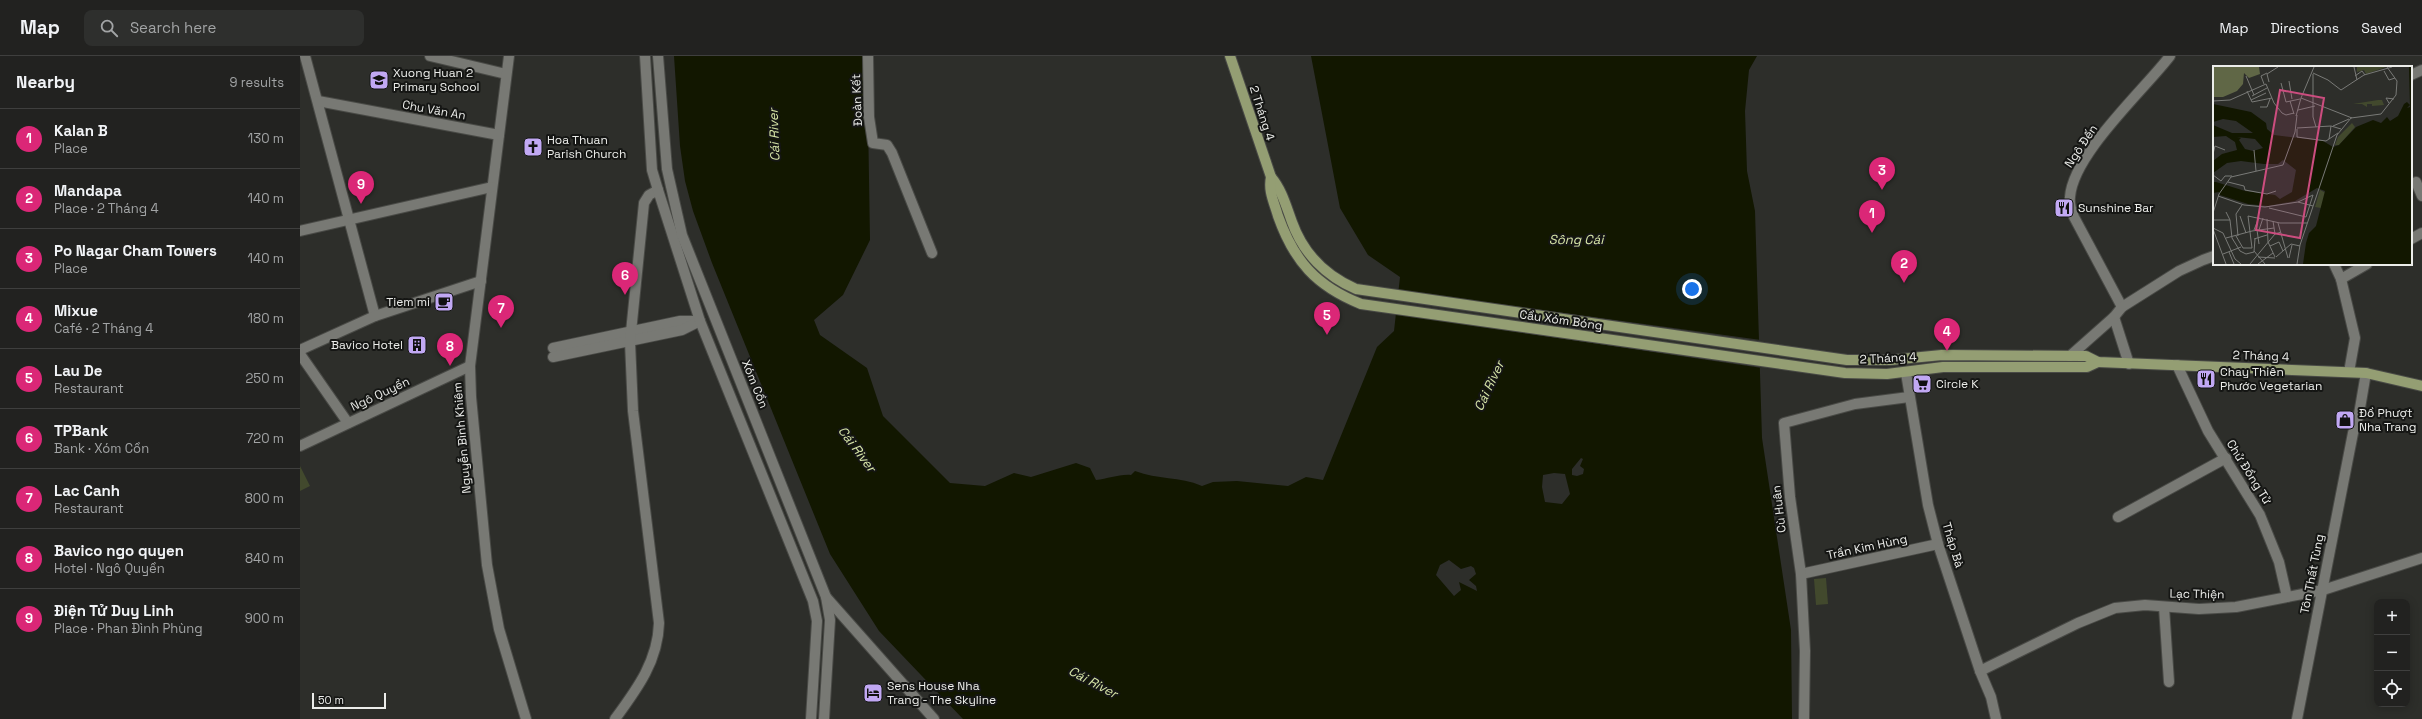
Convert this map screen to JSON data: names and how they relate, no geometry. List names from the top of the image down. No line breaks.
{"streets":{"main road":["2 Tháng 4","Cầu Xóm Bóng"],"street":["Đoàn Kết","Chu Văn An","Ngô Đến","Xóm Cồn","Ngô Quyền","Nguyễn Bình Khiêm","Chử Đồng Tử","Cù Huân","Tháp Bà","Trần Kim Hùng","Tôn Thất Tùng","Lạc Thiện"]},"crossings":[["Chu Văn An","Nguyễn Bình Khiêm"],["2 Tháng 4","Cầu Xóm Bóng"],["2 Tháng 4","Chử Đồng Tử"],["2 Tháng 4","Tháp Bà"],["2 Tháng 4","Tôn Thất Tùng"],["Ngô Quyền","Nguyễn Bình Khiêm"],["Chử Đồng Tử","Lạc Thiện"],["Cù Huân","Tháp Bà"],["Cù Huân","Trần Kim Hùng"],["Tháp Bà","Trần Kim Hùng"],["Tháp Bà","Lạc Thiện"],["Tôn Thất Tùng","Lạc Thiện"]],"water":["Cái River","Sông Cái"],"places":{"school or university":["Xuong Huan 2 Primary School"],"church":["Hoa Thuan Parish Church"],"restaurant":["Sunshine Bar","Chay Thiên Phước Vegetarian"],"cafe":["Tiem mi"],"building":["Bavico Hotel"],"supermarket":["Circle K"],"shop":["Đồ Phượt Nha Trang"],"hotel":["Sens House Nha Trang - The Skyline"]},"scale_bar":"50 m","page":{"header":"Map","search":"Search here","nav":["Map","Directions","Saved"],"heading":["Nearby","9 results"],"list":[{"mark":"1","name":"Kalan B","note":"Place","value":"130 m"},{"mark":"2","name":"Mandapa","note":"Place · 2 Tháng 4","value":"140 m"},{"mark":"3","name":"Po Nagar Cham Towers","note":"Place","value":"140 m"},{"mark":"4","name":"Mixue","note":"Café · 2 Tháng 4","value":"180 m"},{"mark":"5","name":"Lau De","note":"Restaurant","value":"250 m"},{"mark":"6","name":"TPBank","note":"Bank · Xóm Cồn","value":"720 m"},{"mark":"7","name":"Lac Canh","note":"Restaurant","value":"800 m"},{"mark":"8","name":"Bavico ngo quyen","note":"Hotel · Ngô Quyền","value":"840 m"},{"mark":"9","name":"Điện Tử Duy Linh","note":"Place · Phan Đình Phùng","value":"900 m"}],"pins":["3","9","1","2","6","7","5","4","8"],"map_buttons":["+","−"],"scale":"50 m"}}
